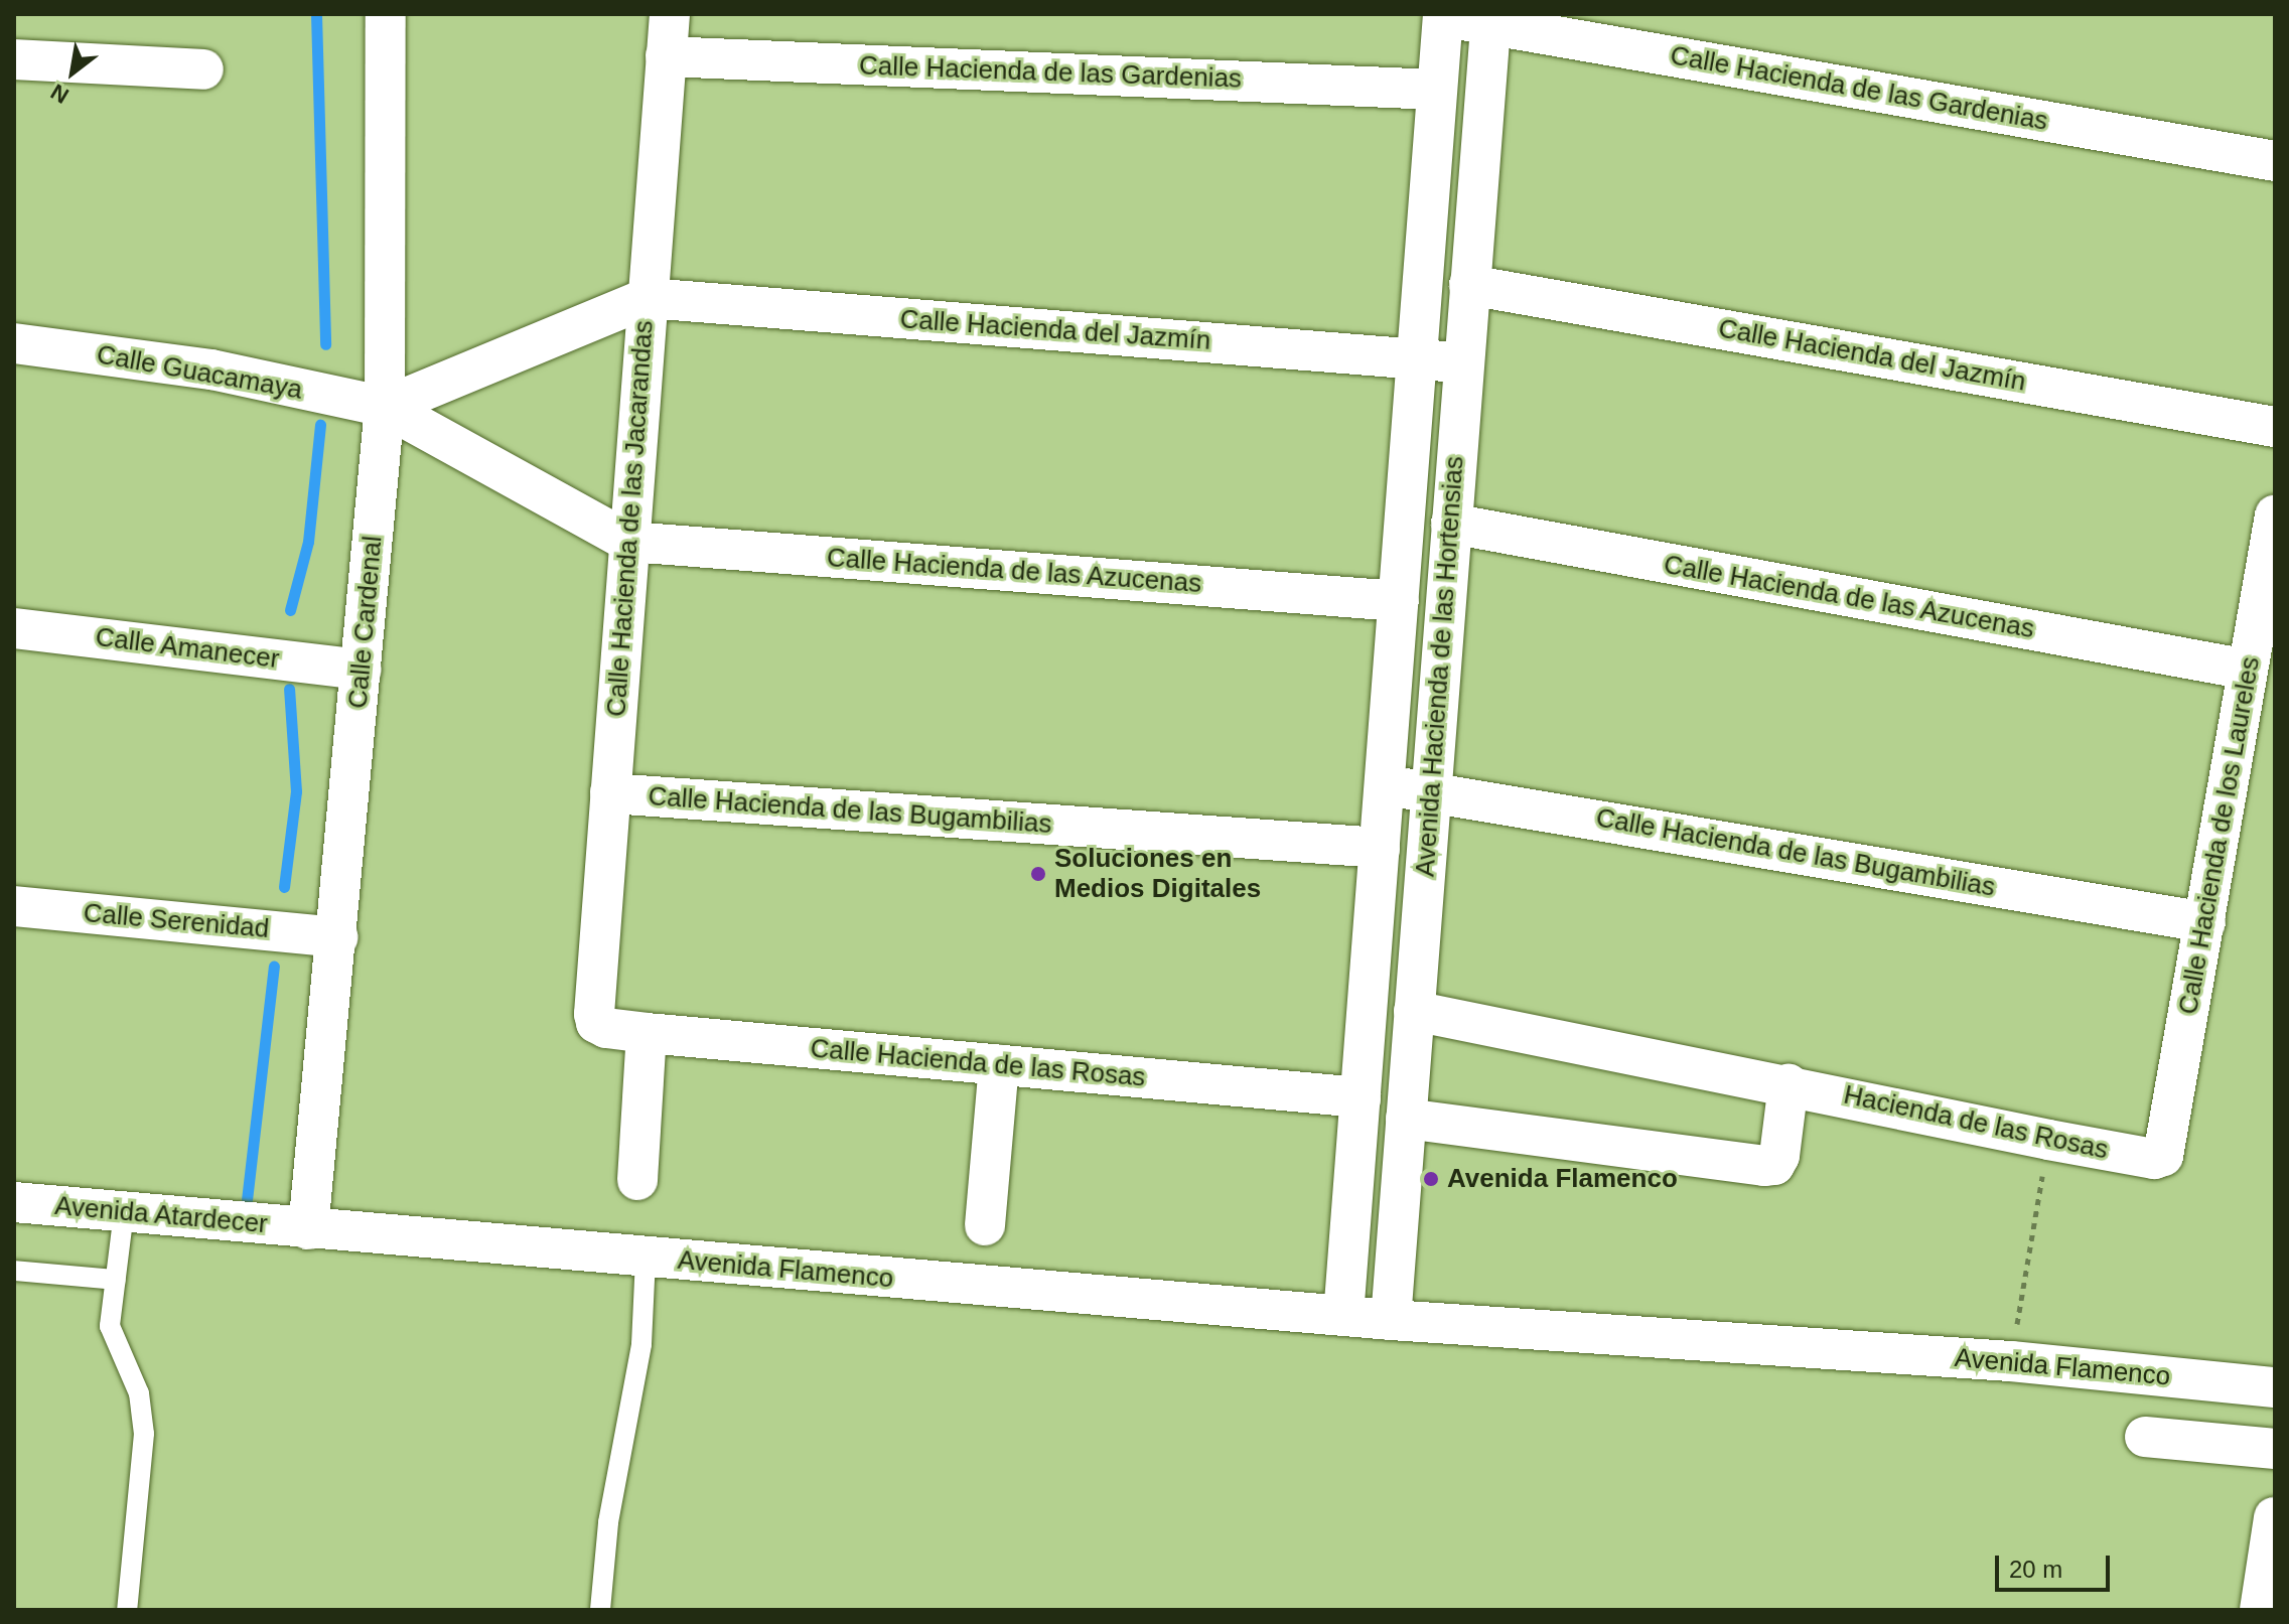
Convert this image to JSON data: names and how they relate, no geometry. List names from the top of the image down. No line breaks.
{"streets":{"street":["Calle Hacienda de las Gardenias","Calle Hacienda del Jazmín","Calle Guacamaya","Calle Hacienda de las Jacarandas","Calle Hacienda de las Azucenas","Calle Cardenal","Calle Amanecer","Avenida Hacienda de las Hortensias","Calle Hacienda de las Bugambilias","Calle Hacienda de los Laureles","Calle Serenidad","Calle Hacienda de las Rosas","Hacienda de las Rosas","Avenida Atardecer","Avenida Flamenco"]},"crossings":[["Calle Hacienda de las Gardenias","Calle Hacienda de las Jacarandas"],["Calle Hacienda de las Gardenias","Avenida Hacienda de las Hortensias"],["Calle Hacienda del Jazmín","Calle Hacienda de las Jacarandas"],["Calle Hacienda del Jazmín","Avenida Hacienda de las Hortensias"],["Calle Guacamaya","Calle Hacienda de las Jacarandas"],["Calle Guacamaya","Calle Hacienda de las Azucenas"],["Calle Guacamaya","Calle Cardenal"],["Calle Hacienda de las Jacarandas","Calle Hacienda de las Azucenas"],["Calle Hacienda de las Jacarandas","Calle Hacienda de las Bugambilias"],["Calle Hacienda de las Jacarandas","Calle Hacienda de las Rosas"],["Calle Hacienda de las Azucenas","Avenida Hacienda de las Hortensias"],["Calle Hacienda de las Azucenas","Calle Hacienda de los Laureles"],["Calle Cardenal","Calle Amanecer"],["Calle Cardenal","Calle Serenidad"],["Calle Cardenal","Avenida Atardecer"],["Calle Cardenal","Avenida Flamenco"],["Avenida Hacienda de las Hortensias","Calle Hacienda de las Bugambilias"],["Avenida Hacienda de las Hortensias","Calle Hacienda de las Rosas"],["Avenida Hacienda de las Hortensias","Hacienda de las Rosas"],["Avenida Hacienda de las Hortensias","Avenida Flamenco"],["Calle Hacienda de las Bugambilias","Calle Hacienda de los Laureles"],["Calle Hacienda de los Laureles","Hacienda de las Rosas"],["Avenida Atardecer","Avenida Flamenco"]],"places":["Soluciones en Medios Digitales","Avenida Flamenco"],"scale_bar":"20 m","north":"bottom left"}
